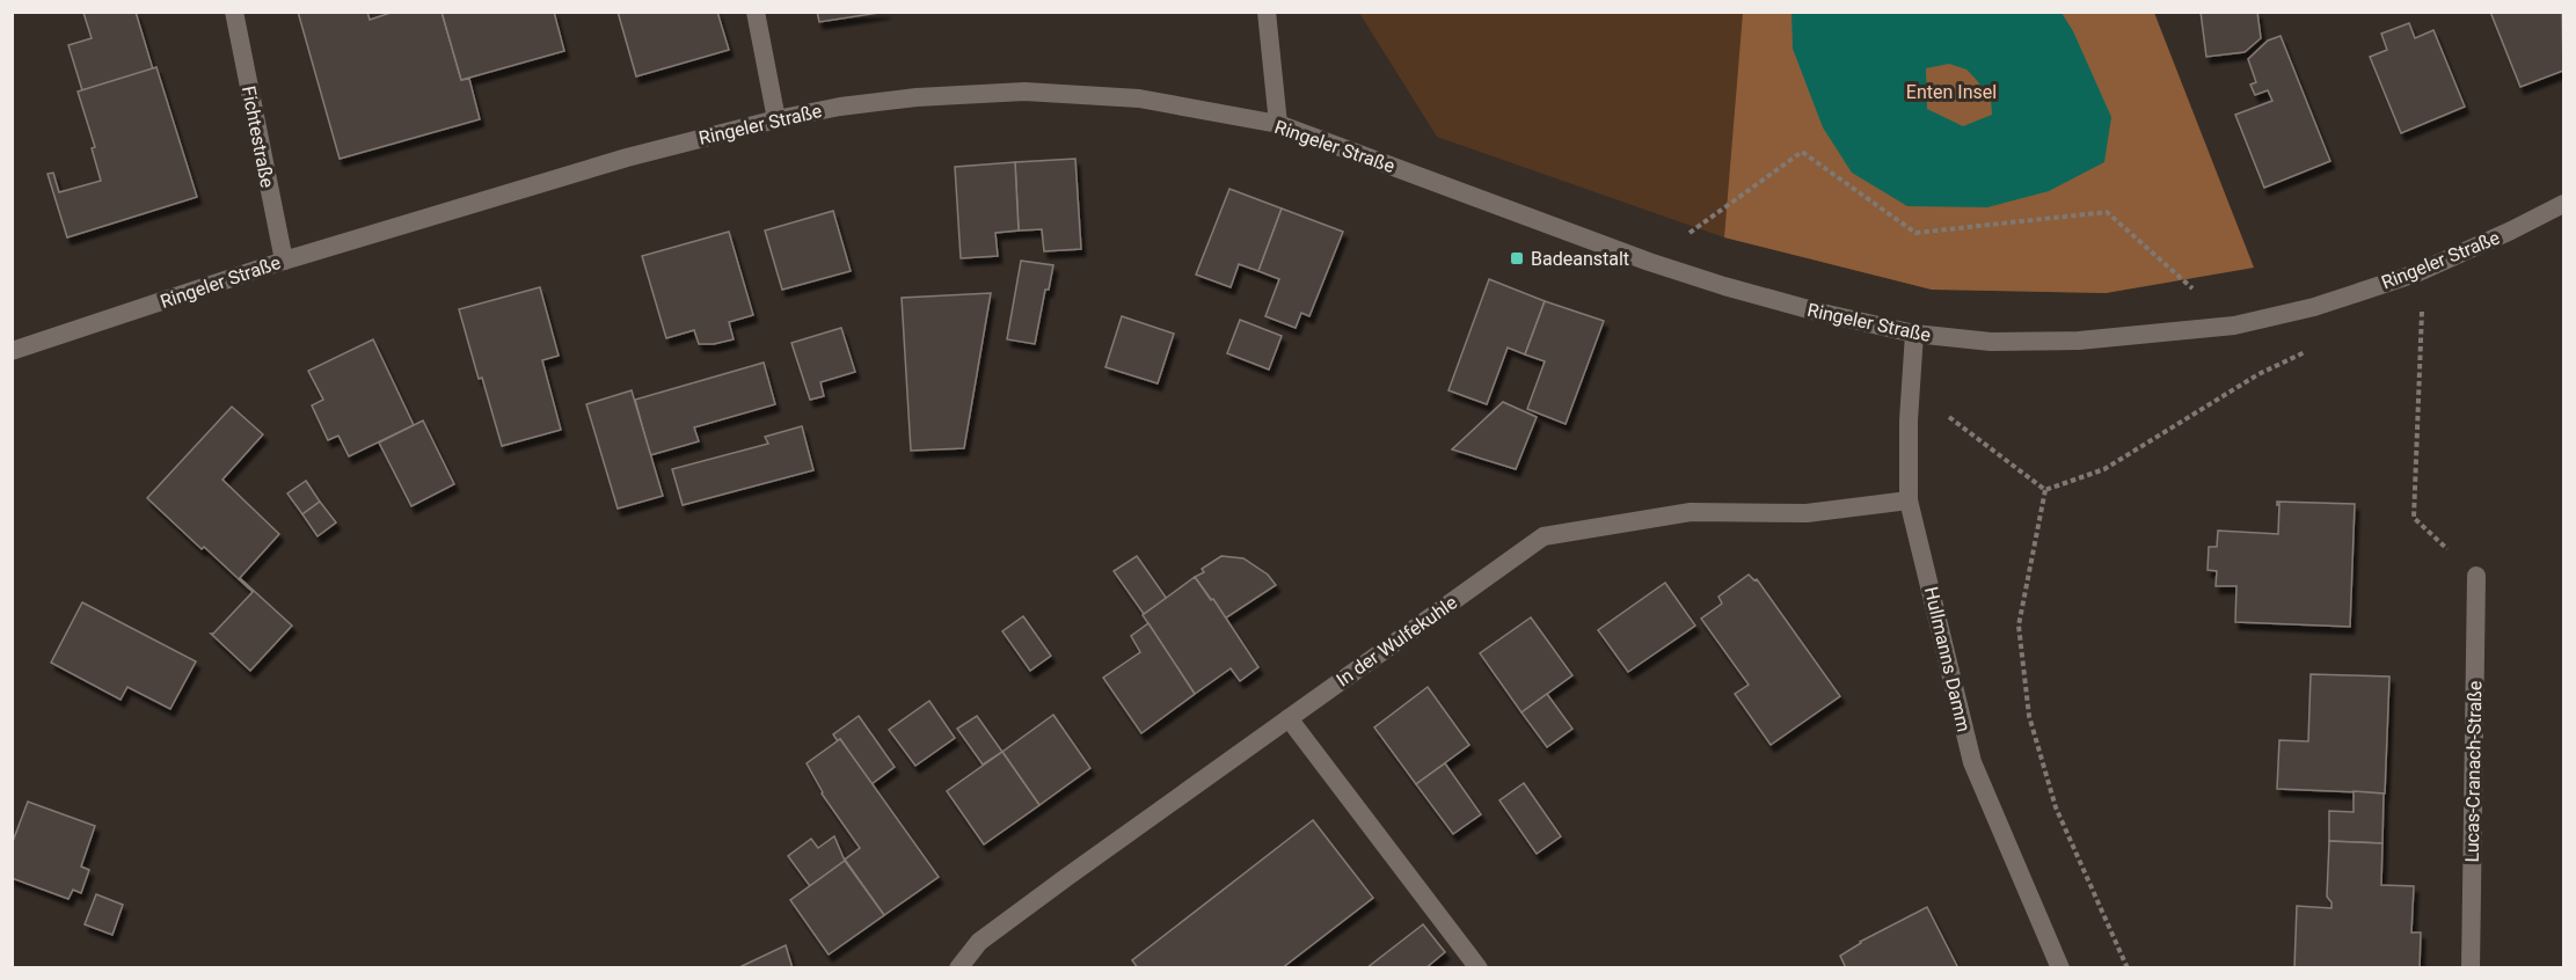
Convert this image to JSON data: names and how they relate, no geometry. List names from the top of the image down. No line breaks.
{"streets":{"street":["Ringeler Straße","Fichtestraße","In der Wulfekuhle","Hullmanns Damm","Lucas-Cranach-Straße"]},"crossings":[["Ringeler Straße","Fichtestraße"],["Ringeler Straße","Hullmanns Damm"],["In der Wulfekuhle","Hullmanns Damm"]],"parks":["Enten Insel"],"places":{"transit":["Badeanstalt"]}}
